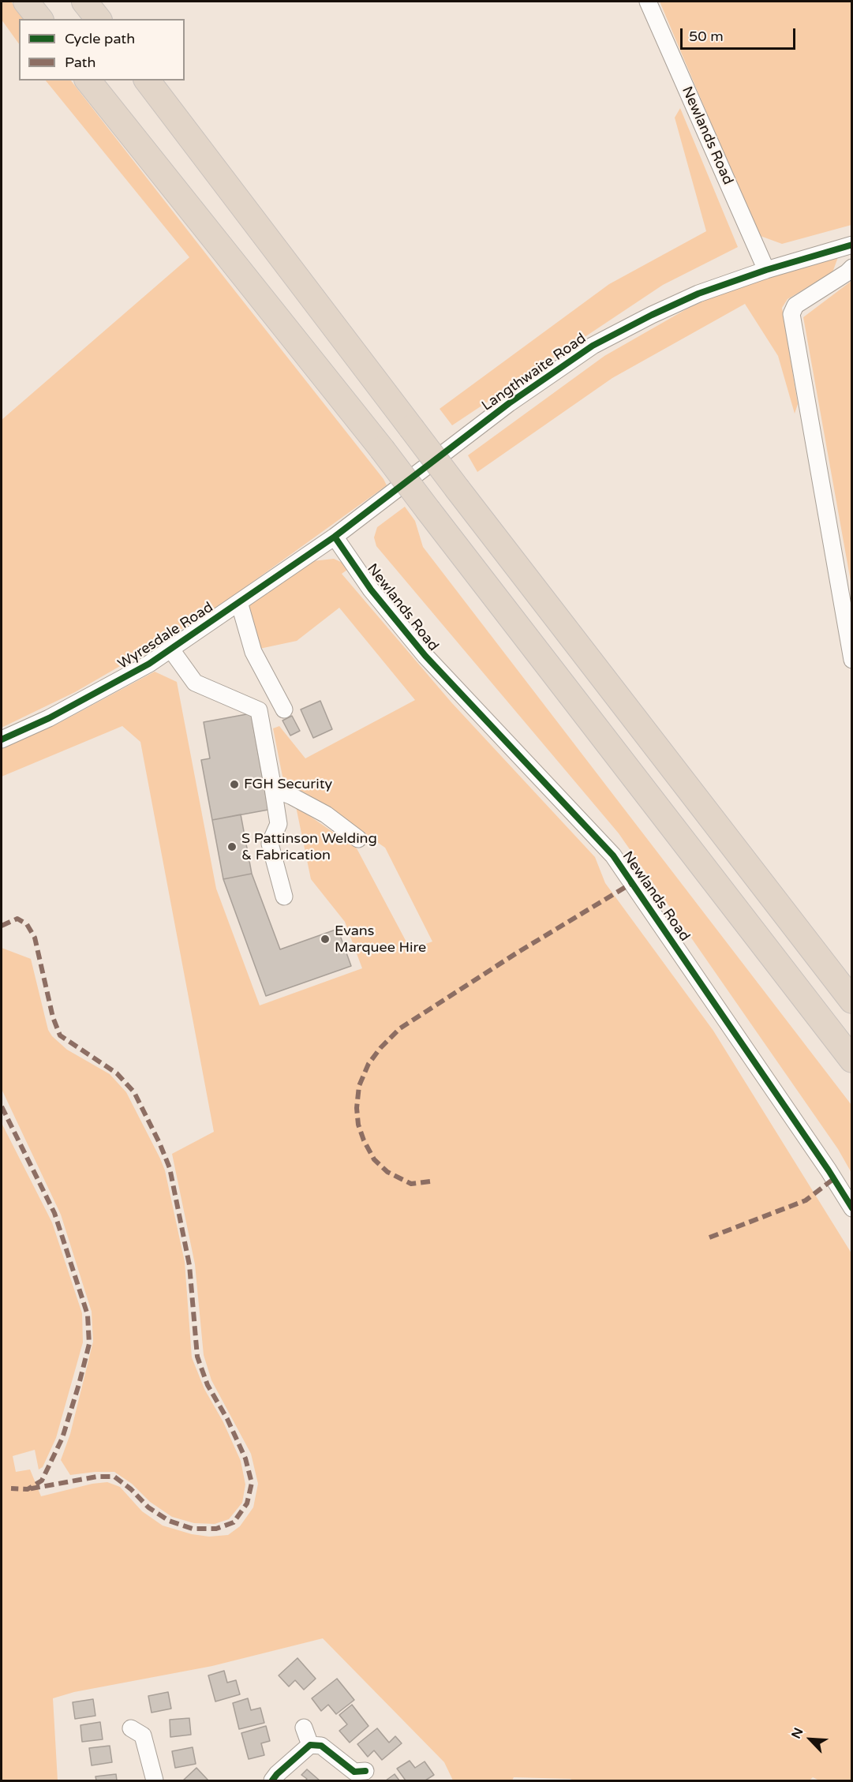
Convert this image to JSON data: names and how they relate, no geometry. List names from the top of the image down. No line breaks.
{"streets":{"street":["Newlands Road","Langthwaite Road","Wyresdale Road"]},"crossings":[["Newlands Road","Langthwaite Road"],["Newlands Road","Wyresdale Road"],["Langthwaite Road","Wyresdale Road"]],"places":["FGH Security","S Pattinson Welding & Fabrication","Evans Marquee Hire"],"legend":["Cycle path","Path"],"scale_bar":"50 m","north":"top left"}
